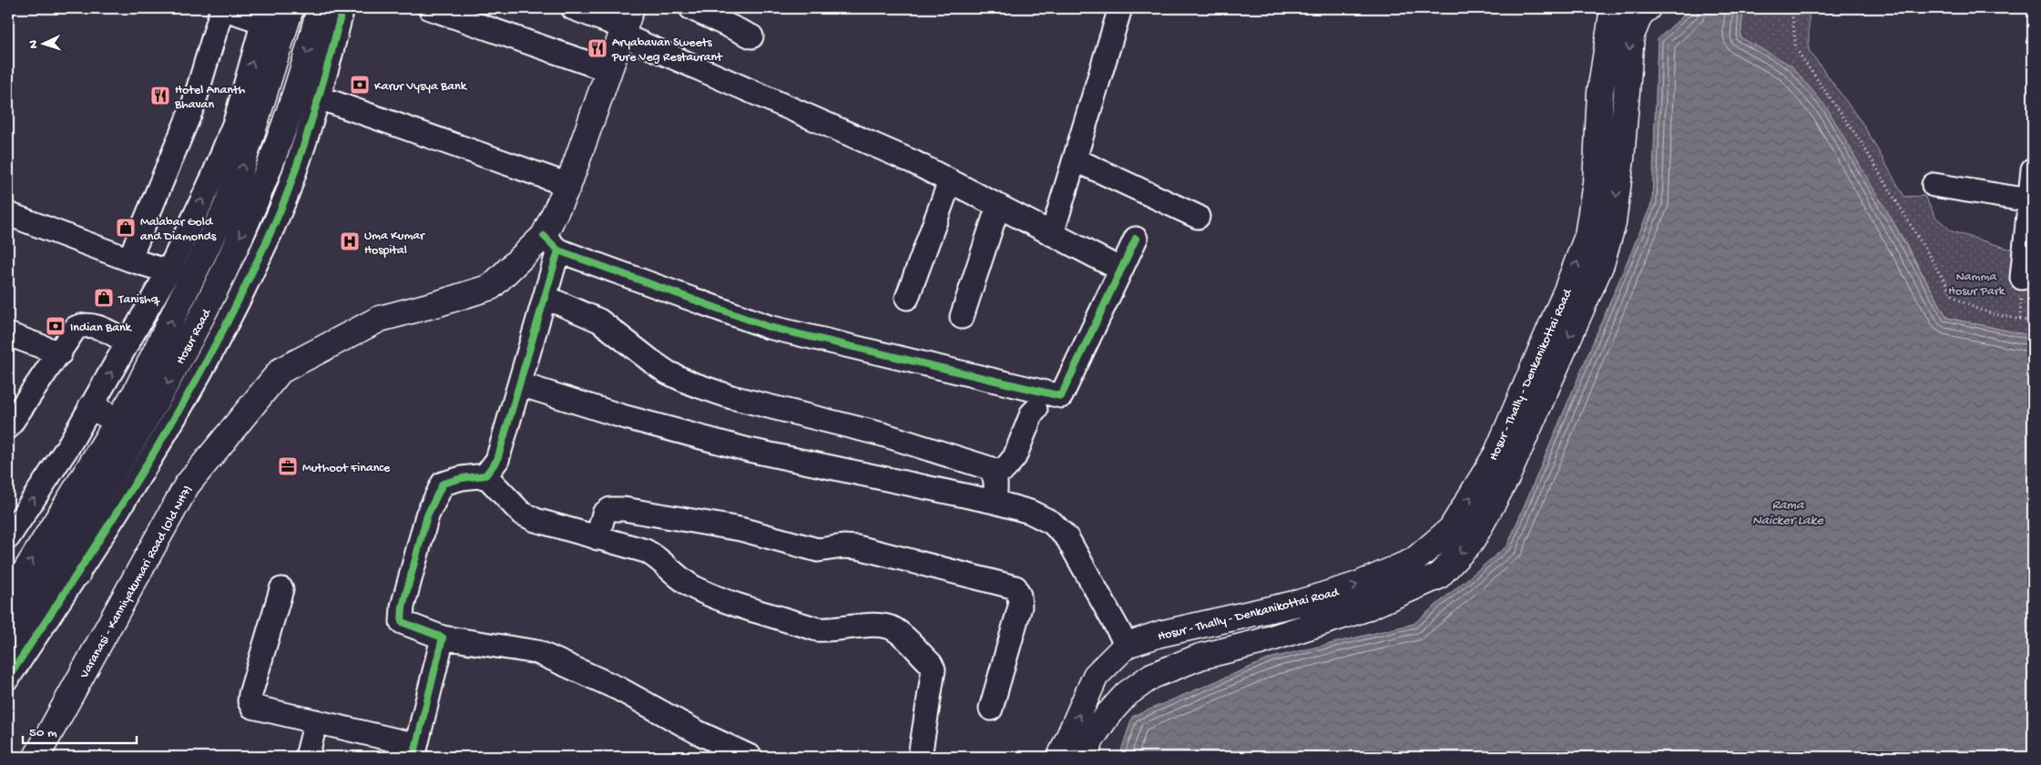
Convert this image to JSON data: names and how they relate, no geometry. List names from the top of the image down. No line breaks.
{"streets":{"main road":["Hosur Road","Hosur - Thally - Denkanikottai Road","Varanasi - Kanniyakumari Road (Old NH7)"]},"water":["Rama Naicker Lake"],"parks":["Namma Hosur Park"],"places":{"restaurant":["Aryabavan Sweets Pure Veg Restaurant","Hotel Ananth Bhavan"],"bank":["Karur Vysya Bank","Indian Bank"],"shop":["Malabar Gold and Diamonds","Tanishq"],"hospital":["Uma Kumar Hospital"],"office":["Muthoot Finance"]},"scale_bar":"50 m","north":"left"}
